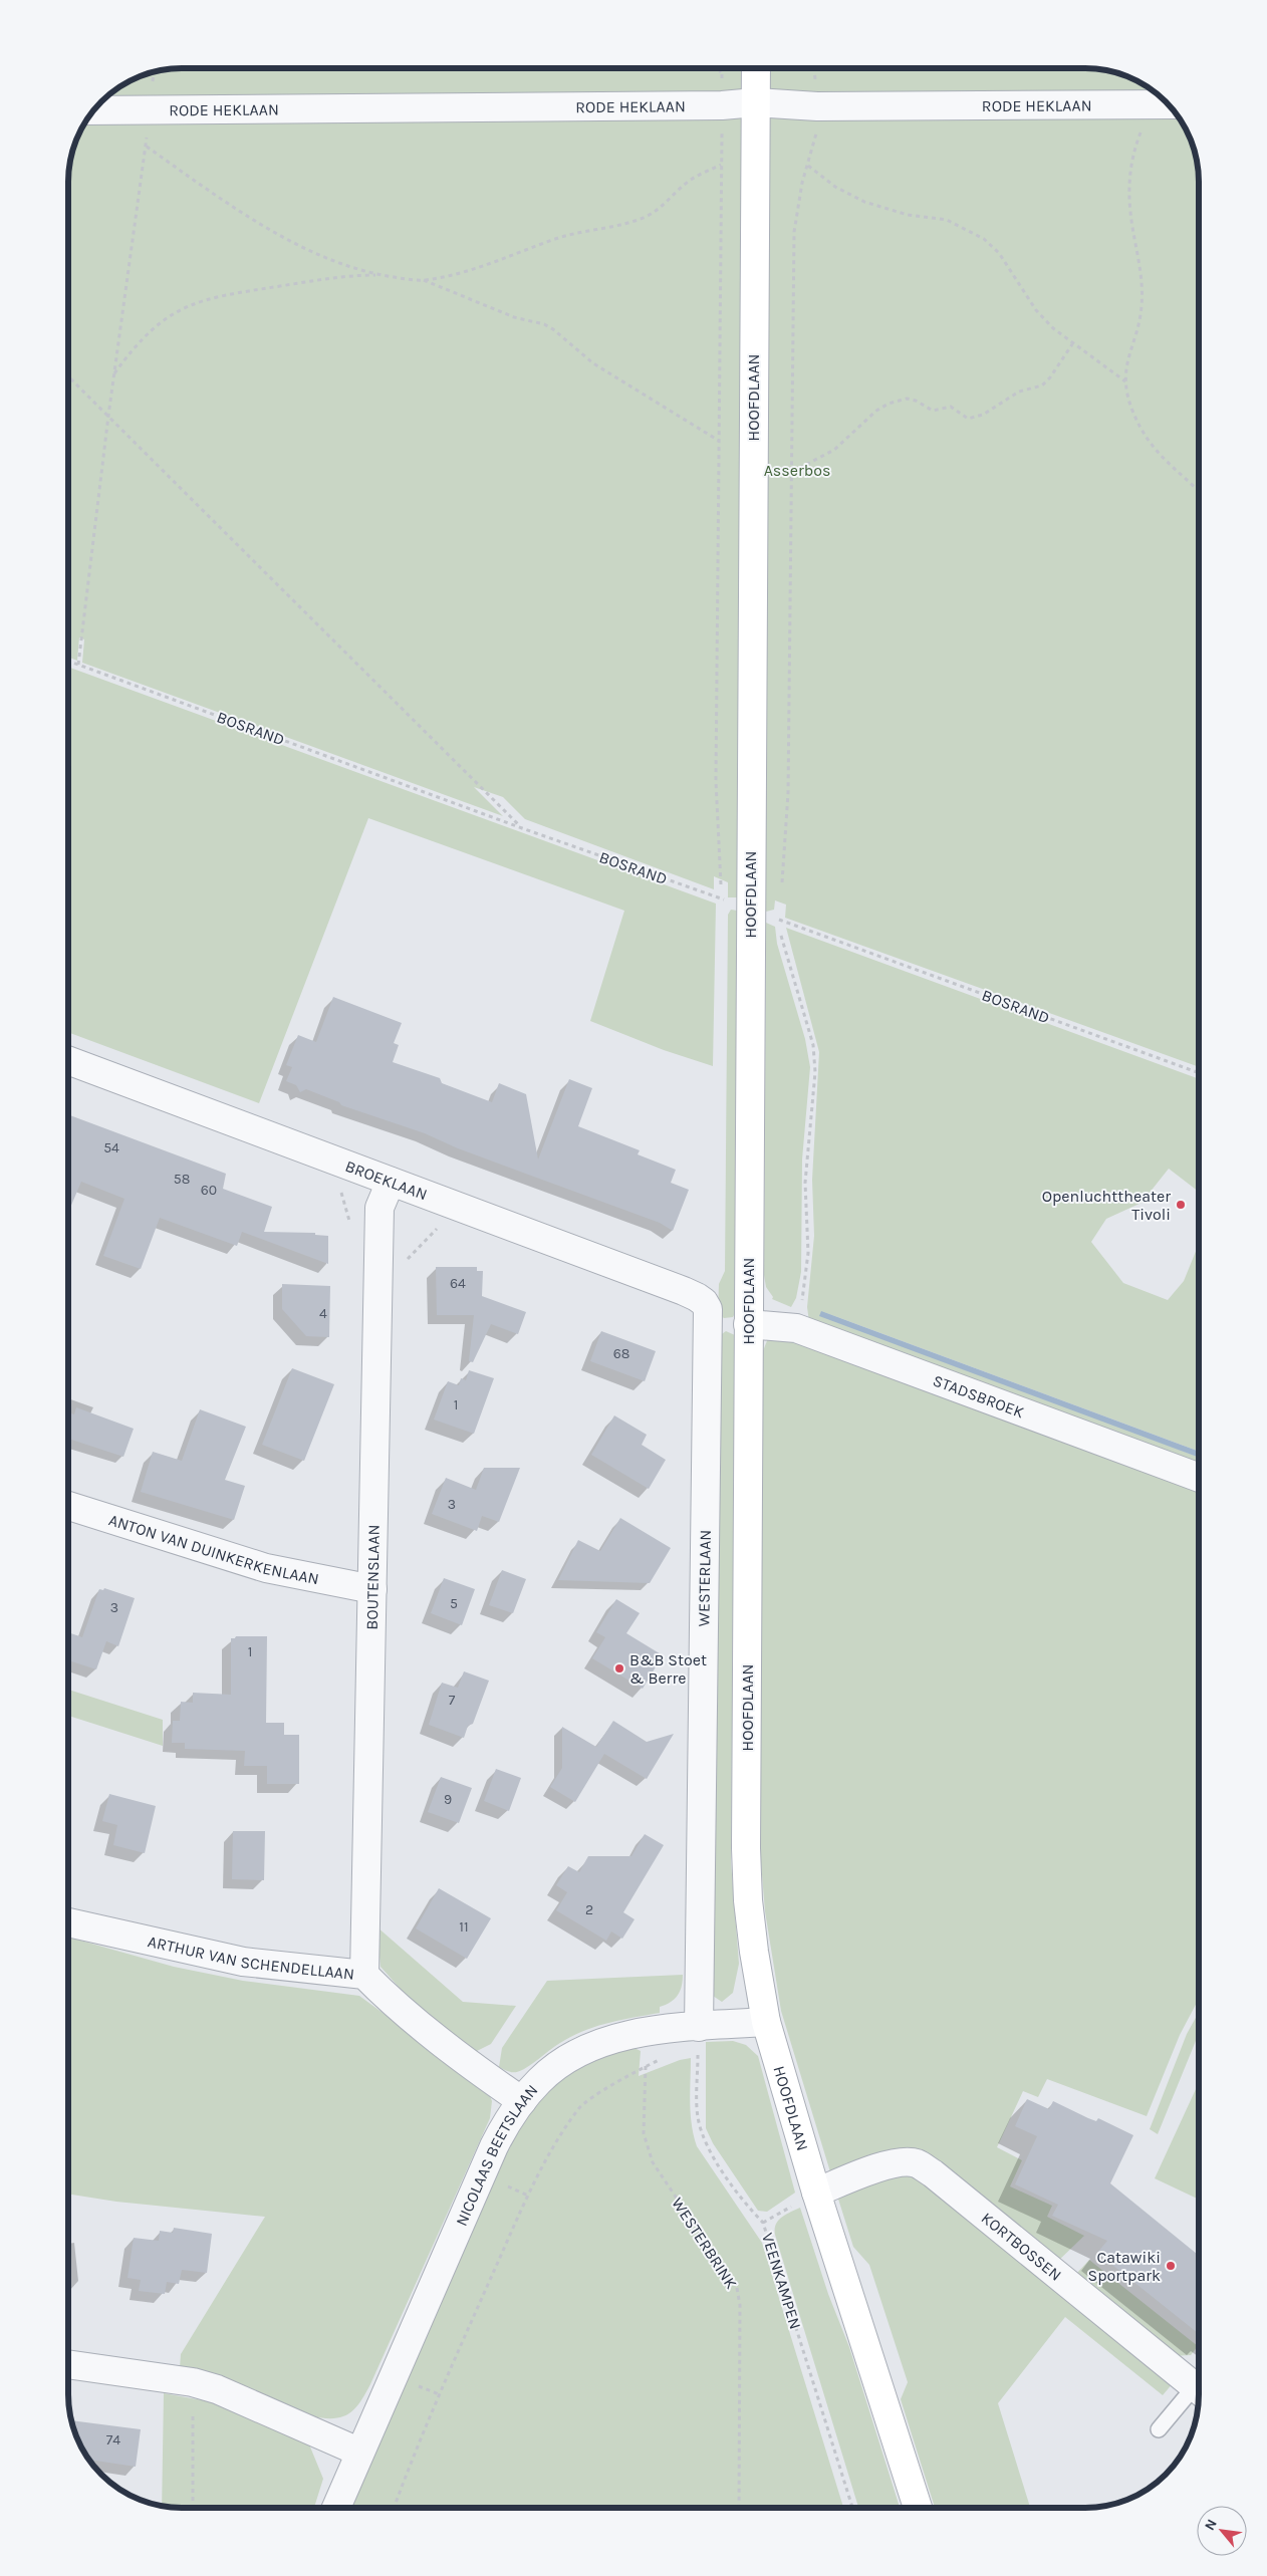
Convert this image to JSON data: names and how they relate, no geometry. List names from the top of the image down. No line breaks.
{"streets":{"street":["RODE HEKLAAN","HOOFDLAAN","BROEKLAAN","STADSBROEK","ANTON VAN DUINKERKENLAAN","BOUTENSLAAN","WESTERLAAN","ARTHUR VAN SCHENDELLAAN","NICOLAAS BEETSLAAN","KORTBOSSEN"],"path":["BOSRAND","WESTERBRINK","VEENKAMPEN"]},"crossings":[["RODE HEKLAAN","HOOFDLAAN"],["HOOFDLAAN","BOSRAND"],["HOOFDLAAN","STADSBROEK"],["HOOFDLAAN","NICOLAAS BEETSLAAN"],["HOOFDLAAN","KORTBOSSEN"],["BROEKLAAN","BOUTENSLAAN"],["BROEKLAAN","WESTERLAAN"],["ANTON VAN DUINKERKENLAAN","BOUTENSLAAN"],["BOUTENSLAAN","ARTHUR VAN SCHENDELLAAN"],["WESTERLAAN","NICOLAAS BEETSLAAN"],["WESTERLAAN","VEENKAMPEN"],["ARTHUR VAN SCHENDELLAAN","NICOLAAS BEETSLAAN"],["NICOLAAS BEETSLAAN","VEENKAMPEN"]],"parks":["Asserbos"],"places":["Openluchttheater Tivoli","B&B Stoet & Berre","Catawiki Sportpark"],"house_numbers":["54","58","60","64","4","68","1","3","5","3","1","7","9","2","11","74"],"north":"top left"}
